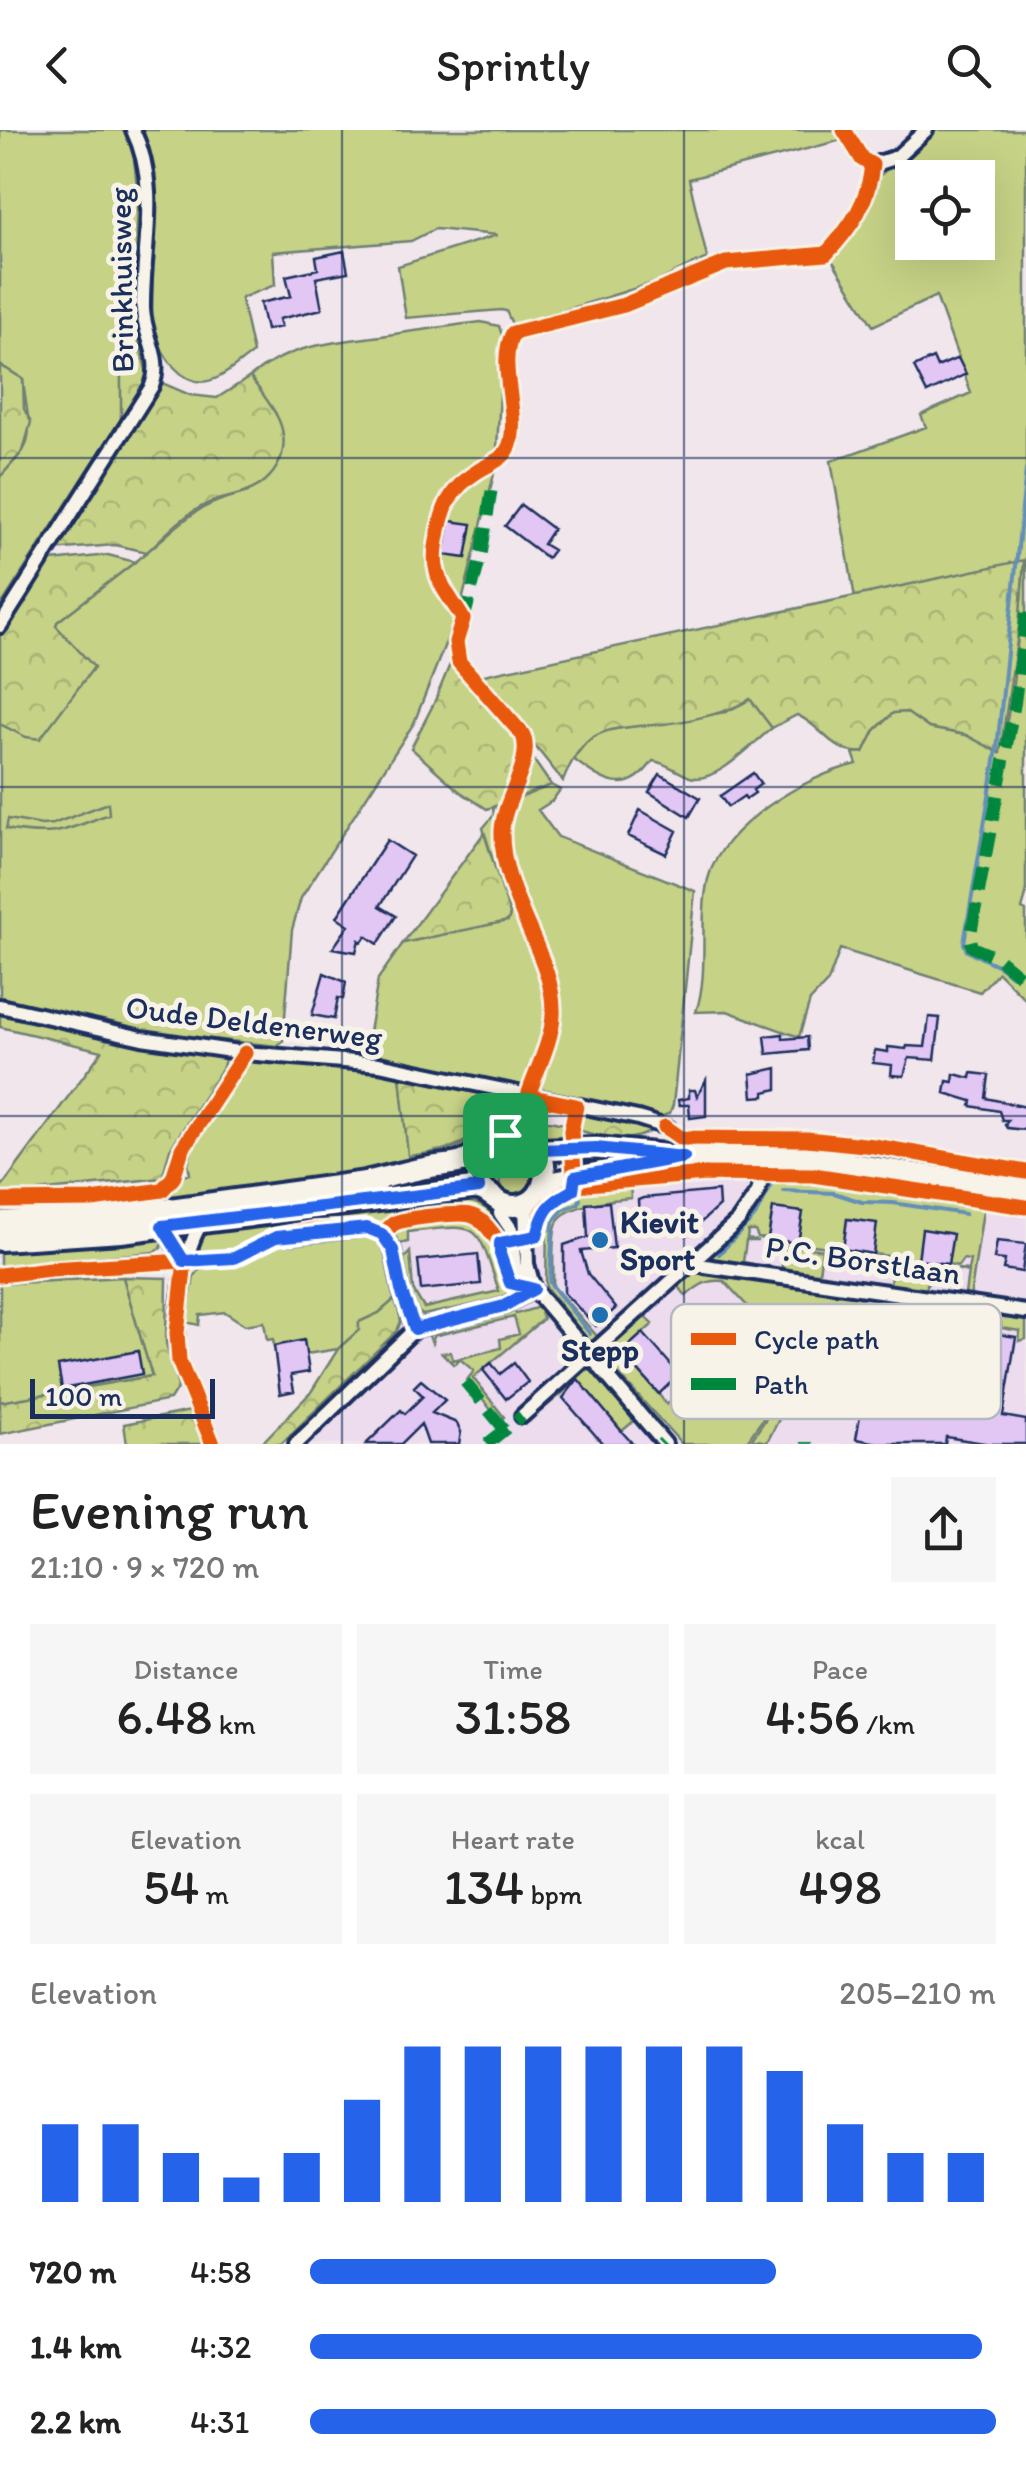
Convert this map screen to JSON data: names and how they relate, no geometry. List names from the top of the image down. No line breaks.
{"streets":{"street":["Brinkhuisweg","Oude Deldenerweg","P.C. Borstlaan"]},"places":["Kievit Sport","Stepp"],"legend":["Cycle path","Path"],"scale_bar":"100 m","page":{"header":"Sprintly","scale":"100 m","heading":["Evening run","21:10 · 9 × 720 m"],"stats":[["Distance","6.48 km"],["Time","31:58"],["Pace","4:56 /km"],["Elevation","54 m"],["Heart rate","134 bpm"],["kcal","498"]],"chart":["Elevation","205–210 m"],"list":[{"name":"720 m","note":"4:58"},{"name":"1.4 km","note":"4:32"},{"name":"2.2 km","note":"4:31"}]}}
